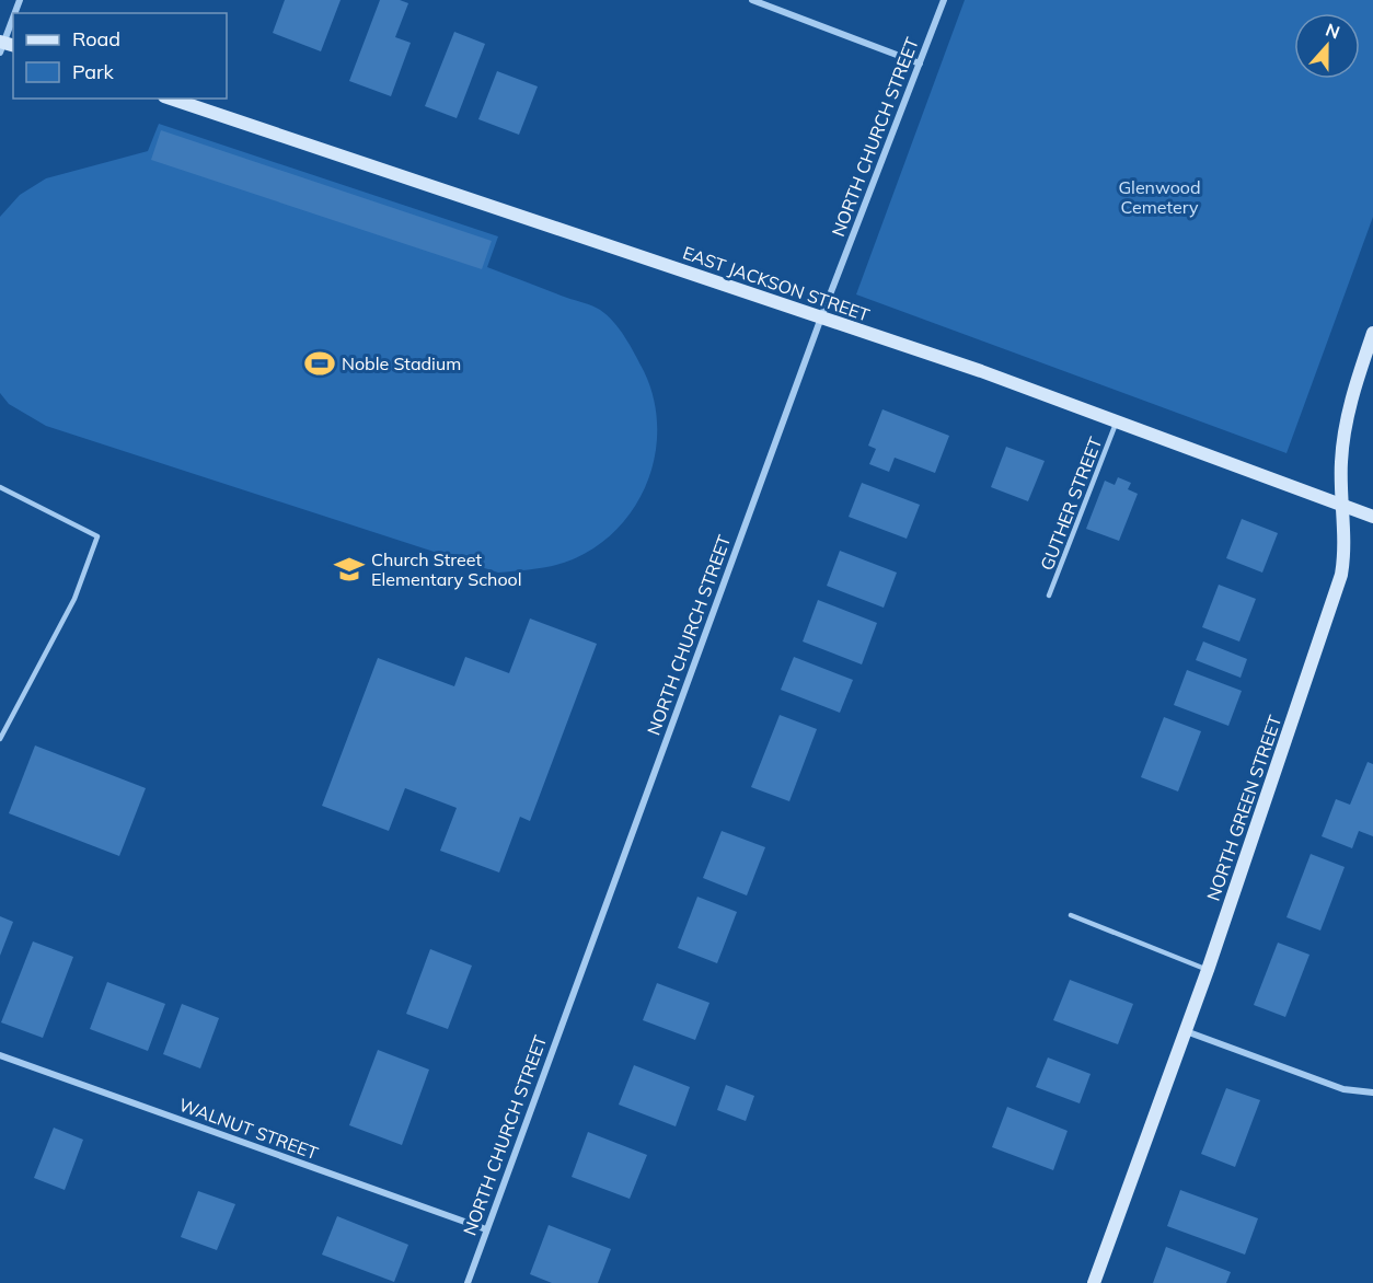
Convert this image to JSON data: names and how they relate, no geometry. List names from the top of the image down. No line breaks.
{"streets":{"street":["NORTH CHURCH STREET","EAST JACKSON STREET","NORTH GREEN STREET","WALNUT STREET"],"lane":["GUTHER STREET"]},"crossings":[["NORTH CHURCH STREET","EAST JACKSON STREET"],["NORTH CHURCH STREET","WALNUT STREET"],["EAST JACKSON STREET","GUTHER STREET"],["EAST JACKSON STREET","NORTH GREEN STREET"]],"parks":["Glenwood Cemetery"],"places":{"sports":["Noble Stadium"],"school or university":["Church Street Elementary School"]},"legend":["Road","Park"],"north":"top"}
